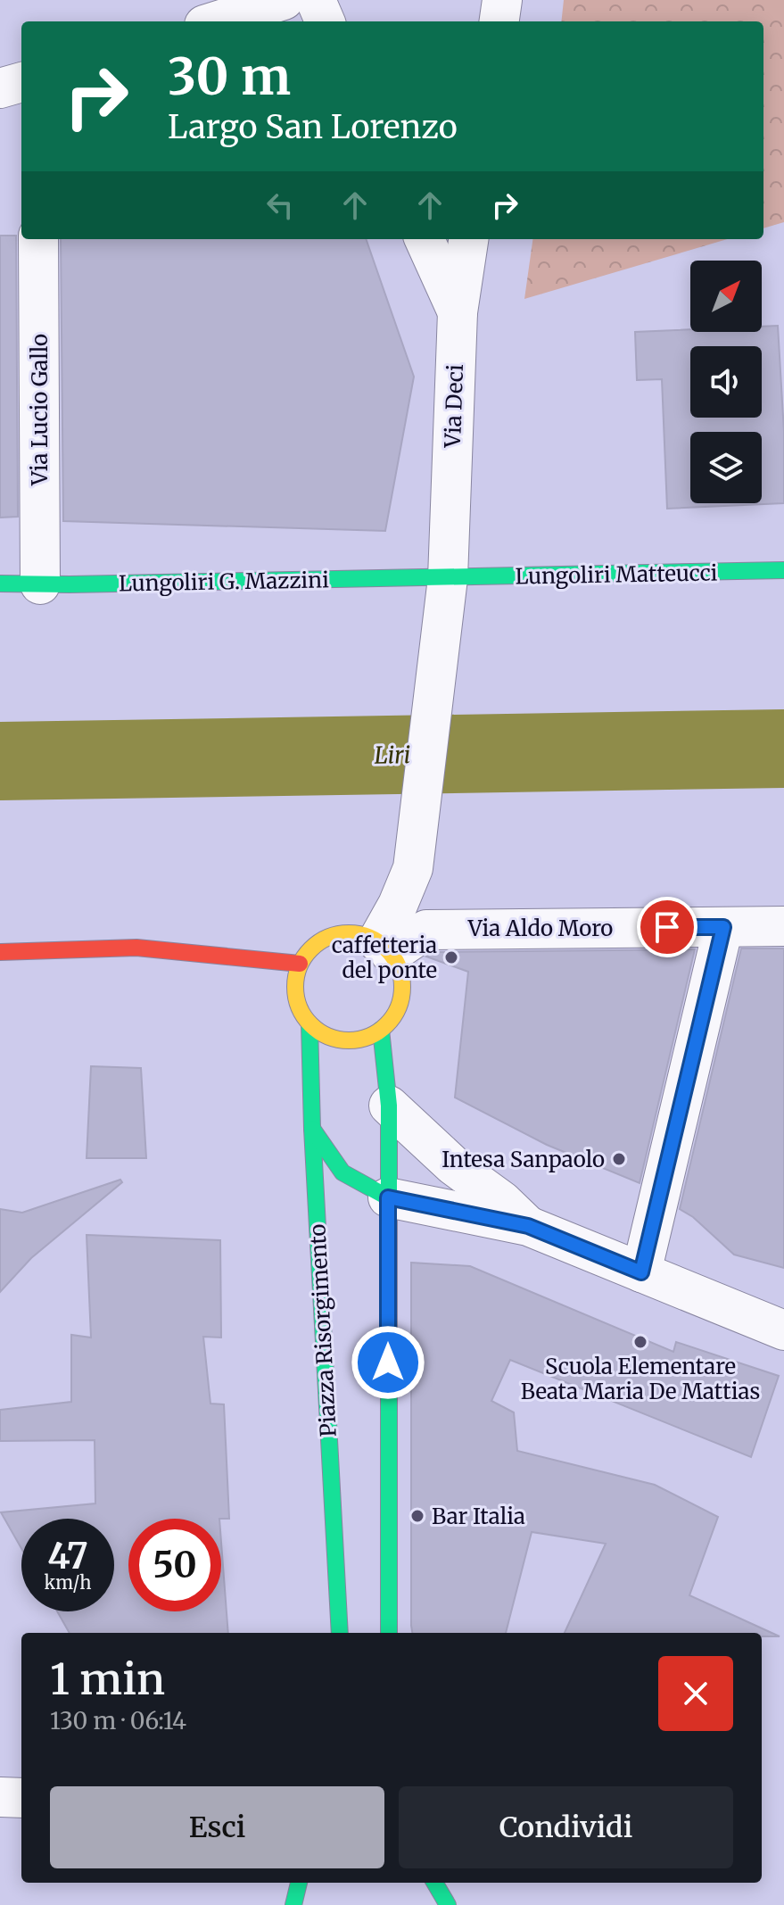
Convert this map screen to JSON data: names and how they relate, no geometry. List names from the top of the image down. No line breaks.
{"streets":{"main road":["Lungoliri Matteucci","Lungoliri G. Mazzini","Piazza Risorgimento"],"street":["Via Deci","Via Lucio Gallo","Via Aldo Moro"]},"crossings":[["Via Deci","Lungoliri Matteucci"],["Via Deci","Lungoliri G. Mazzini"],["Via Deci","Via Aldo Moro"],["Via Deci","Piazza Risorgimento"],["Via Lucio Gallo","Lungoliri G. Mazzini"],["Lungoliri Matteucci","Lungoliri G. Mazzini"],["Via Aldo Moro","Piazza Risorgimento"]],"water":["Liri"],"places":["caffetteria del ponte","Intesa Sanpaolo","Scuola Elementare Beata Maria De Mattias","Bar Italia"],"north":"top right","page":{"turn":["30 m","Largo San Lorenzo"],"speed":"47 km/h","limit":"50","heading":["1 min","130 m · 06:14"],"buttons":["Esci","Condividi"]}}
